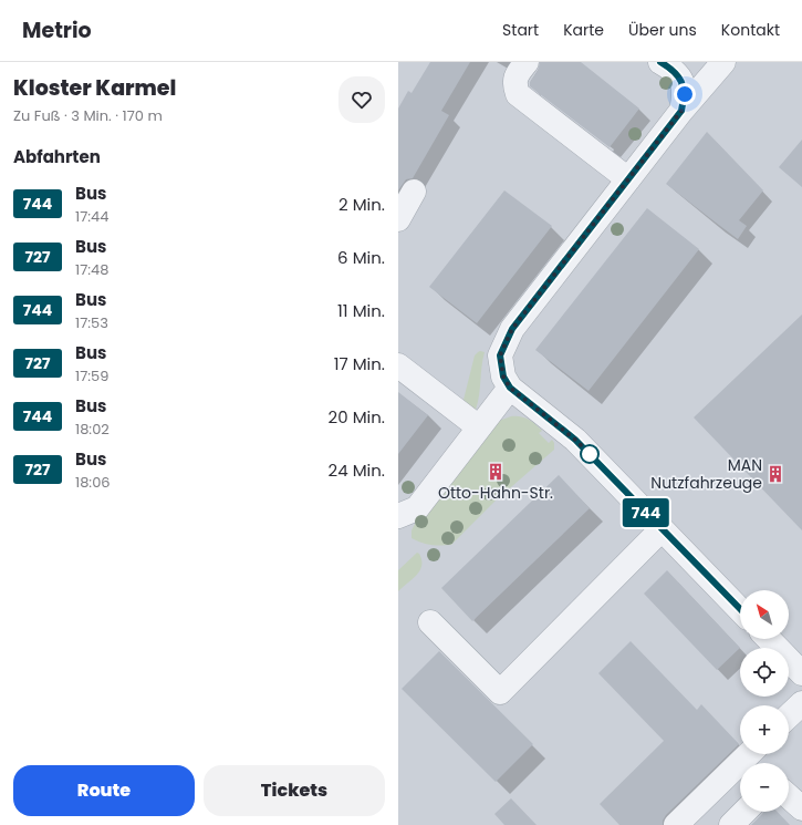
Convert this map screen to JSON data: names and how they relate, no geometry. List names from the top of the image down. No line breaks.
{"places":{"building":["Otto-Hahn-Str.","MAN Nutzfahrzeuge"]},"lines":["bus line 744"],"north":"top left","page":{"header":"Metrio","nav":["Start","Karte","Über uns","Kontakt"],"heading":[["Kloster Karmel","Zu Fuß · 3 Min. · 170 m"],"Abfahrten"],"on_map":"744","list":[{"mark":"744","name":"Bus","note":"17:44","value":"2 Min."},{"mark":"727","name":"Bus","note":"17:48","value":"6 Min."},{"mark":"744","name":"Bus","note":"17:53","value":"11 Min."},{"mark":"727","name":"Bus","note":"17:59","value":"17 Min."},{"mark":"744","name":"Bus","note":"18:02","value":"20 Min."},{"mark":"727","name":"Bus","note":"18:06","value":"24 Min."}],"map_buttons":["+","−"],"buttons":["Route","Tickets"]}}
